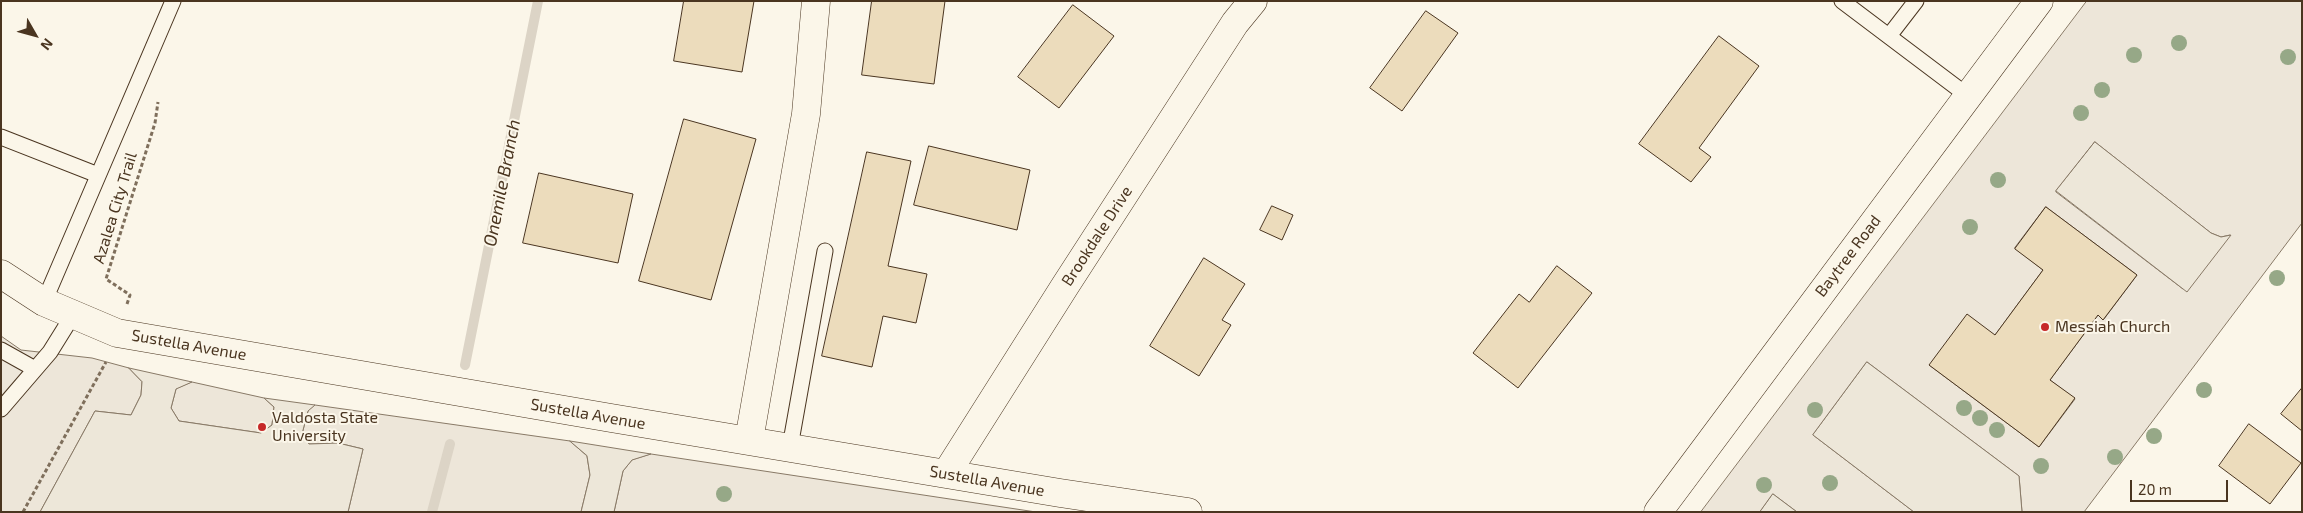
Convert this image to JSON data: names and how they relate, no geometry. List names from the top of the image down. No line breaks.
{"streets":{"street":["Brookdale Drive","Baytree Road","Sustella Avenue"],"path":["Azalea City Trail"]},"crossings":[["Azalea City Trail","Sustella Avenue"],["Brookdale Drive","Sustella Avenue"]],"water":["Onemile Branch"],"places":["Messiah Church","Valdosta State University"],"scale_bar":"20 m","north":"bottom right"}
